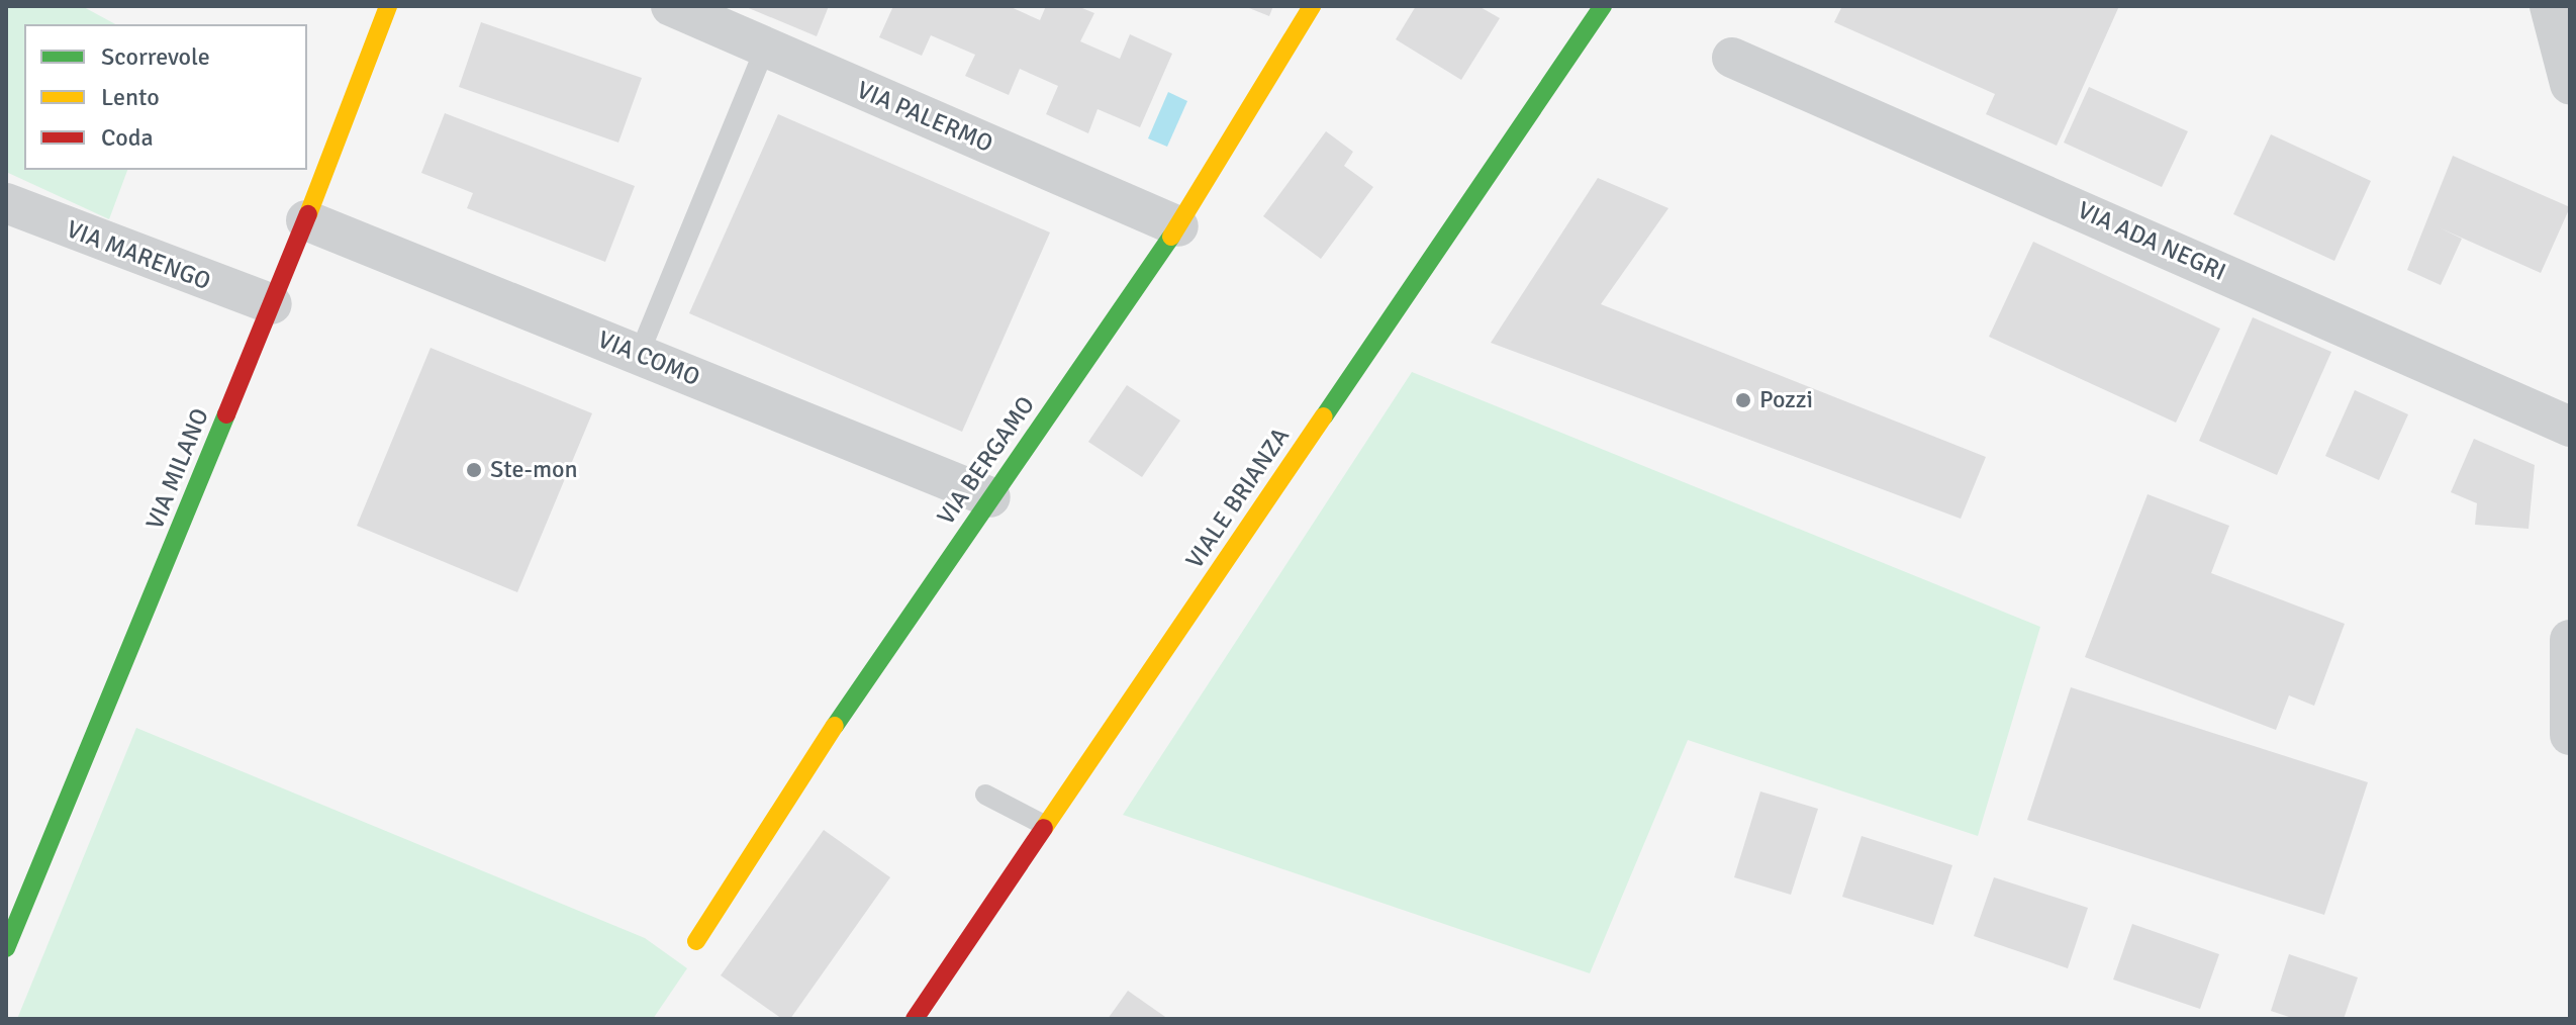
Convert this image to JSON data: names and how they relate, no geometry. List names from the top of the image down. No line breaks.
{"streets":{"street":["VIA PALERMO","VIA ADA NEGRI","VIA MARENGO","VIA COMO","VIA BERGAMO","VIA MILANO","VIALE BRIANZA"]},"crossings":[["VIA PALERMO","VIA BERGAMO"],["VIA MARENGO","VIA MILANO"],["VIA COMO","VIA BERGAMO"],["VIA COMO","VIA MILANO"]],"places":["Pozzi","Ste-mon"],"legend":["Scorrevole","Lento","Coda"]}
